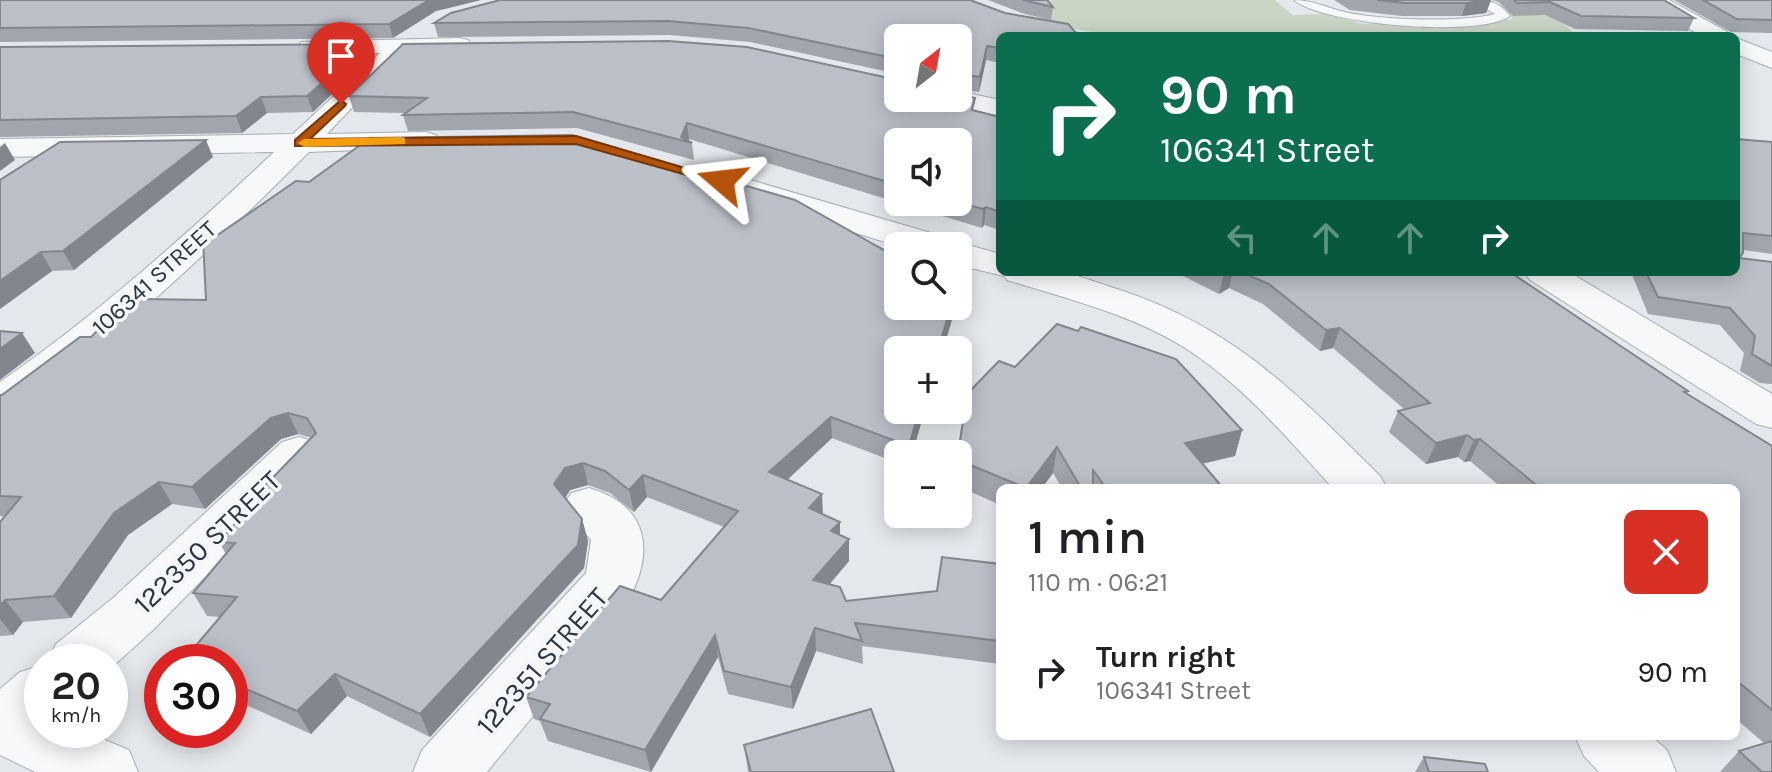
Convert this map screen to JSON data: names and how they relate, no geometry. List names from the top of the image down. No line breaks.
{"streets":{"street":["106341 STREET","122350 STREET","122351 STREET"]},"north":"top right","page":{"map_buttons":["+","−"],"turn":["90 m","106341 Street"],"heading":["1 min","110 m · 06:21"],"list":[{"name":"Turn right","note":"106341 Street","value":"90 m"}],"speed":"20 km/h","limit":"30"}}
